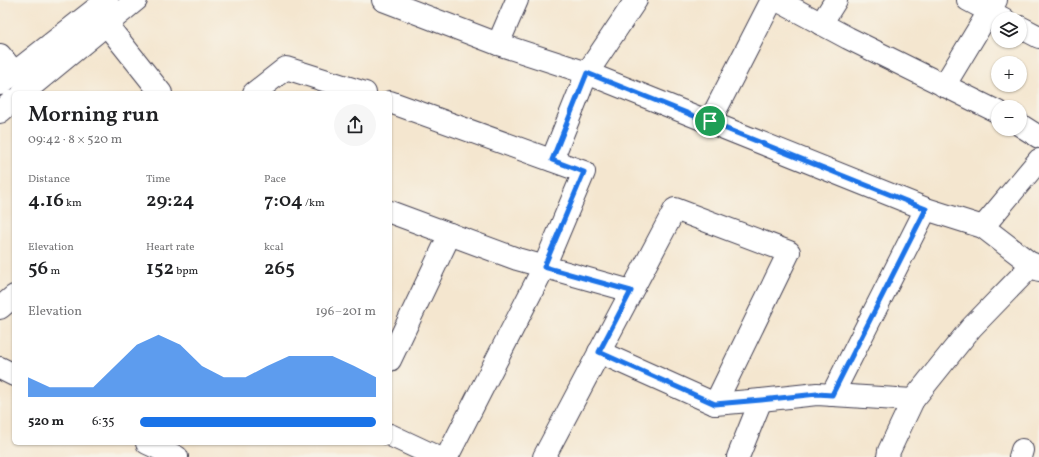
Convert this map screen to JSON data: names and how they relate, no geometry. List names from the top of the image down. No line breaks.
{"page":{"map_buttons":["+","−"],"heading":["Morning run","09:42 · 8 × 520 m"],"stats":[["Distance","4.16 km"],["Time","29:24"],["Pace","7:04 /km"],["Elevation","56 m"],["Heart rate","152 bpm"],["kcal","265"]],"chart":["Elevation","196–201 m"],"list":[{"name":"520 m","note":"6:35"}]}}
